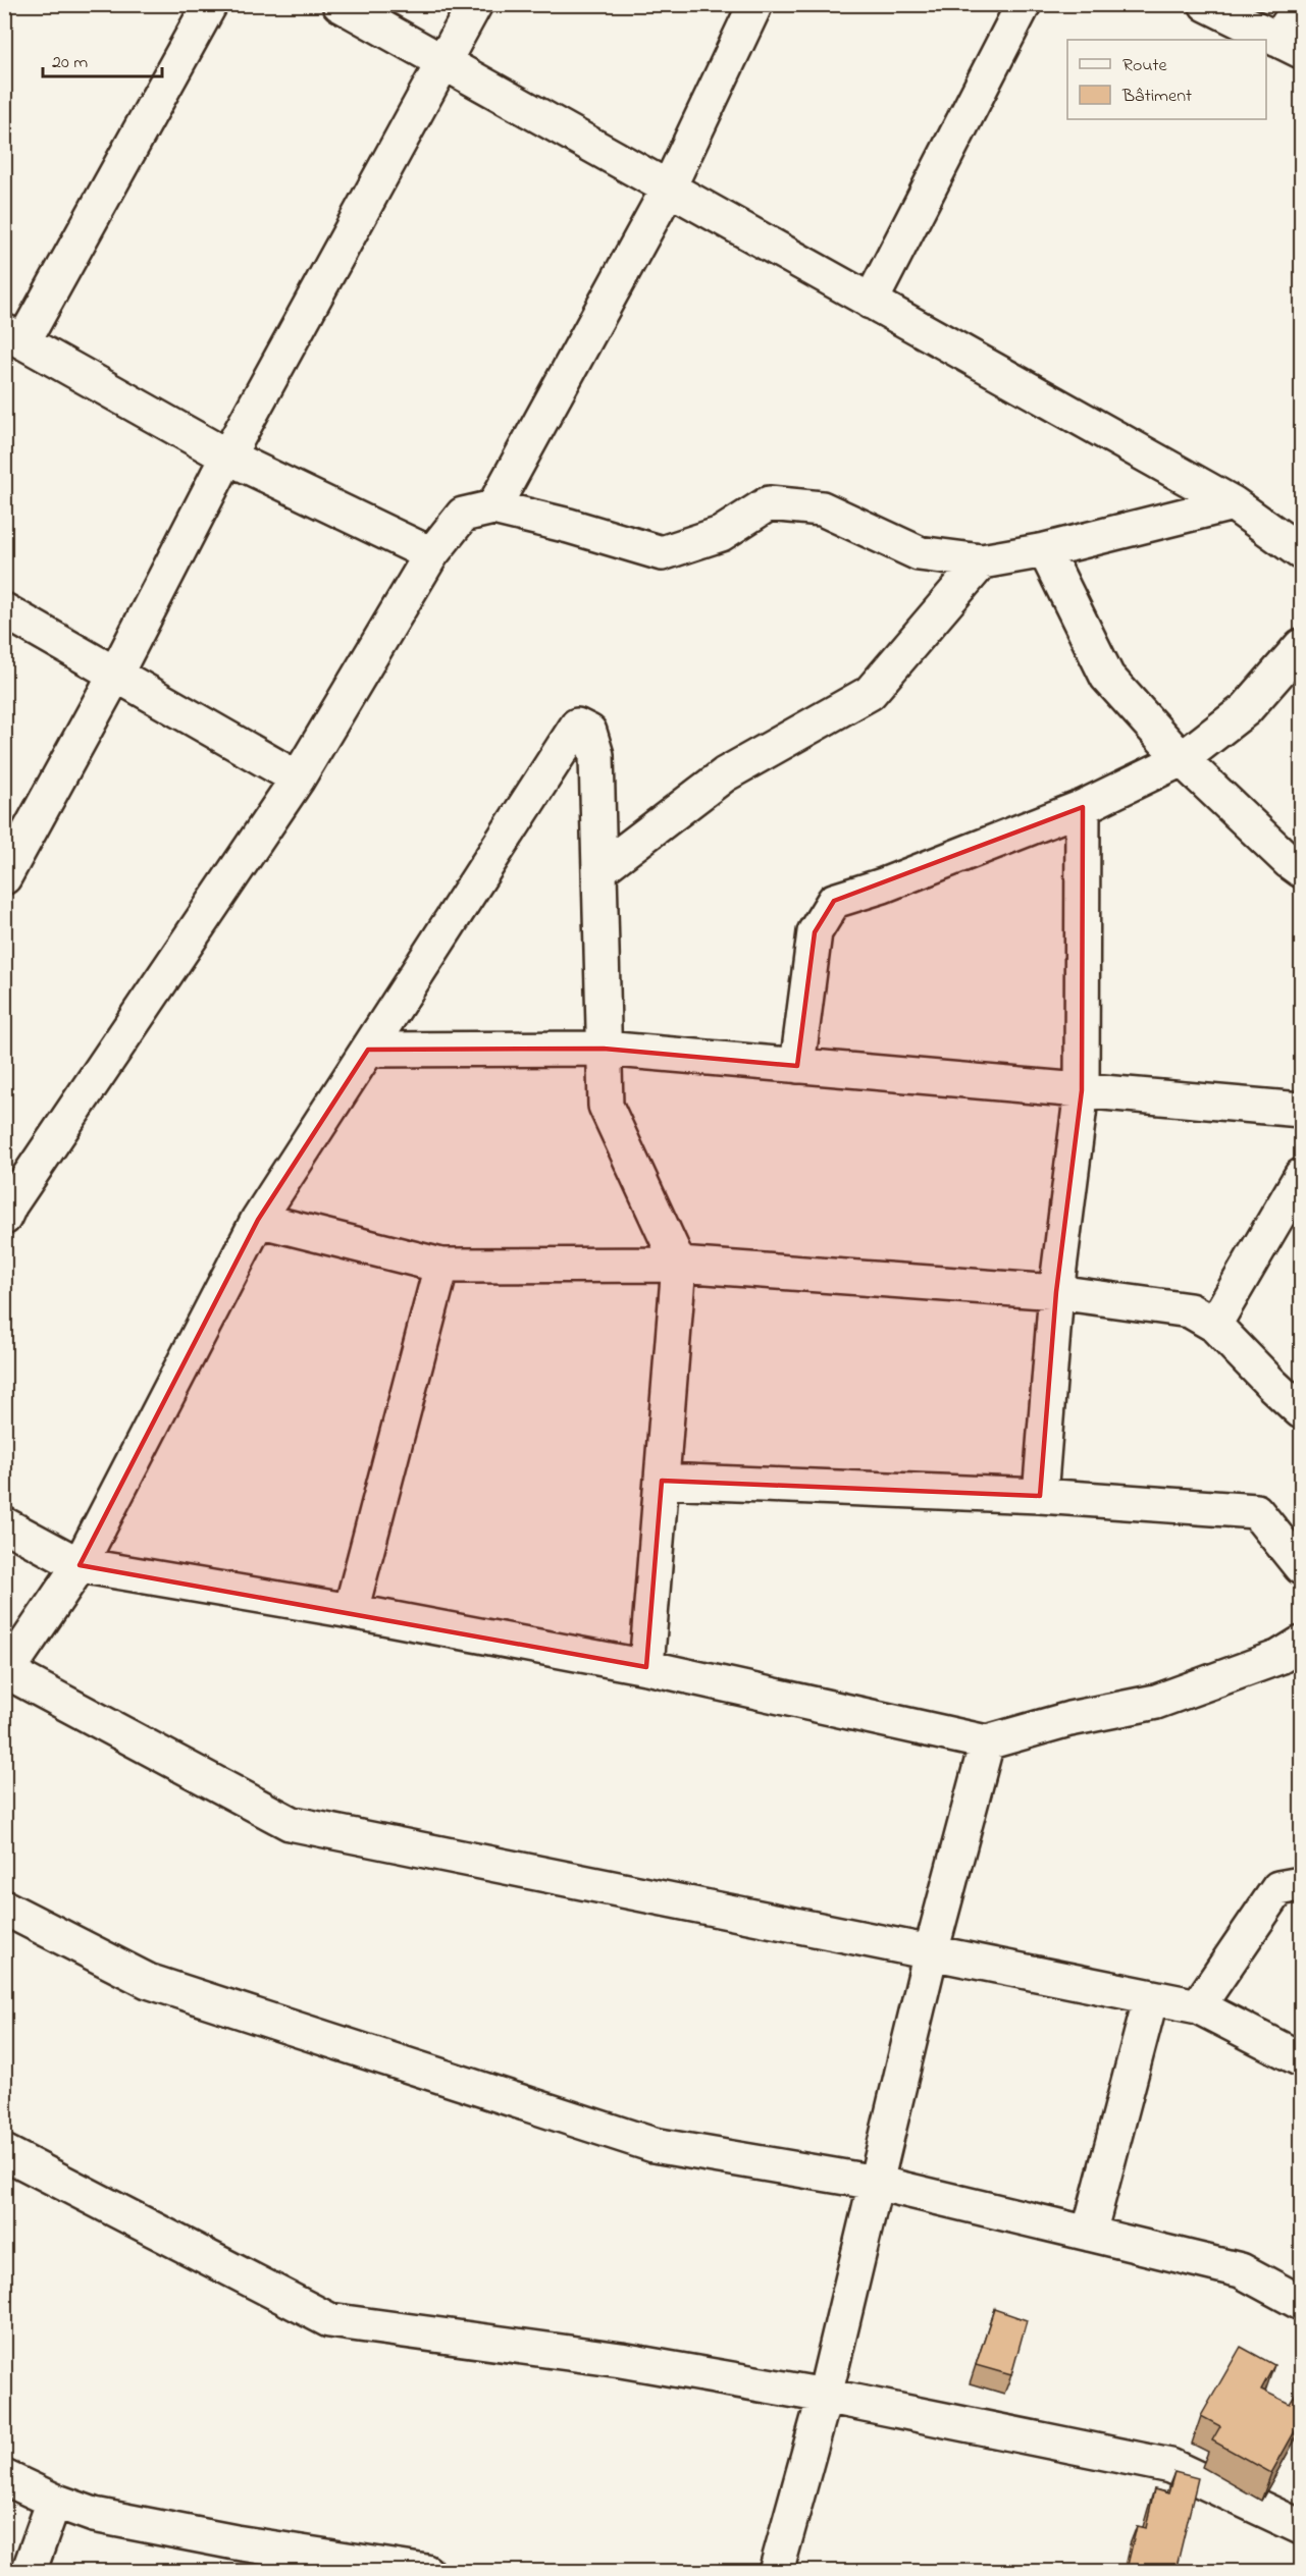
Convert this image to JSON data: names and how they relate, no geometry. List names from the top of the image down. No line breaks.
{"legend":["Route","Bâtiment"],"scale_bar":"20 m"}
